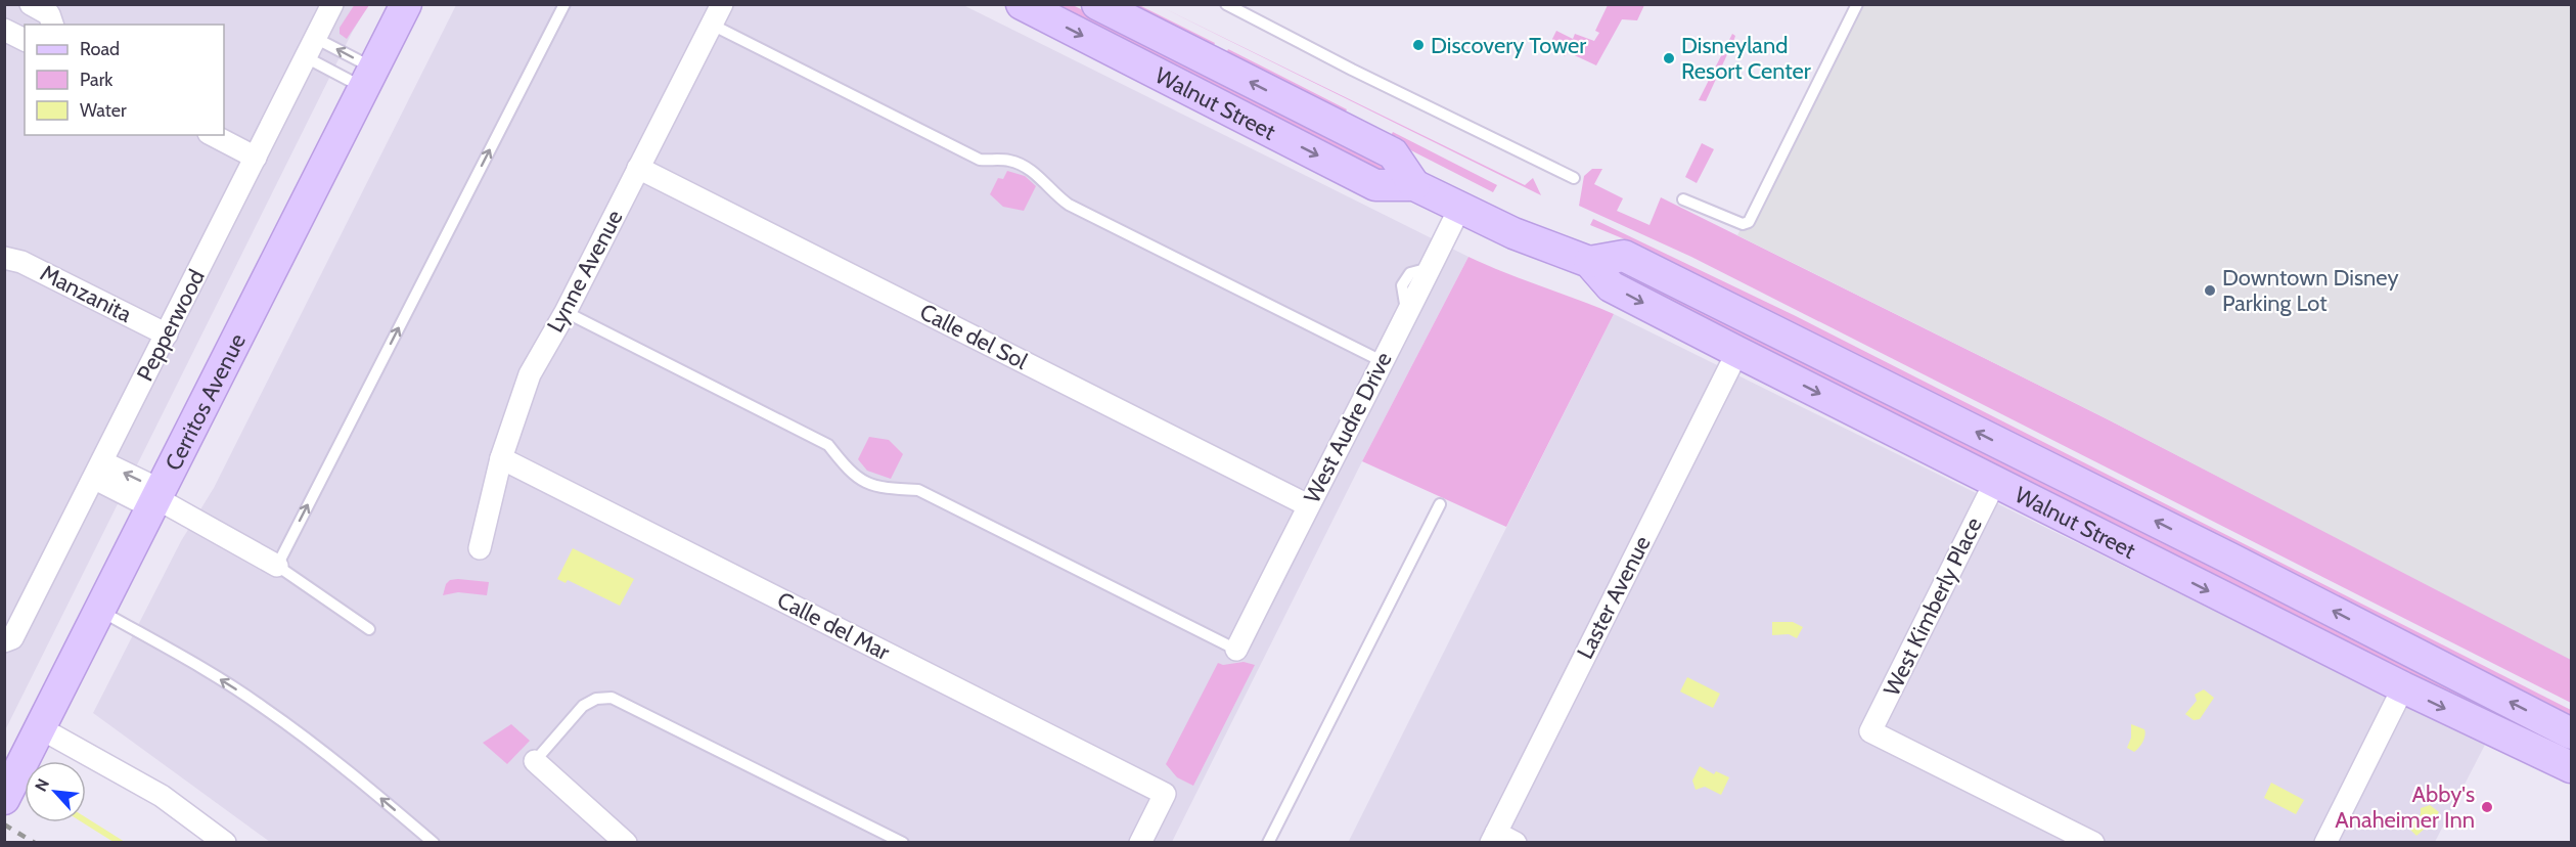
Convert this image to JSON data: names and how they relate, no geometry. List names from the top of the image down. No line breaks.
{"streets":{"street":["Walnut Street","Lynne Avenue","Manzanita","Pepperwood","Calle del Sol","Cerritos Avenue","West Audre Drive","Laster Avenue","West Kimberly Place","Calle del Mar"]},"crossings":[["Walnut Street","West Audre Drive"],["Walnut Street","Laster Avenue"],["Walnut Street","West Kimberly Place"],["Lynne Avenue","Calle del Sol"],["Lynne Avenue","Calle del Mar"],["Manzanita","Pepperwood"],["Calle del Sol","West Audre Drive"]],"places":["Discovery Tower","Disneyland Resort Center","Downtown Disney Parking Lot","Abby's Anaheimer Inn"],"legend":["Road","Park","Water"],"north":"top left"}
